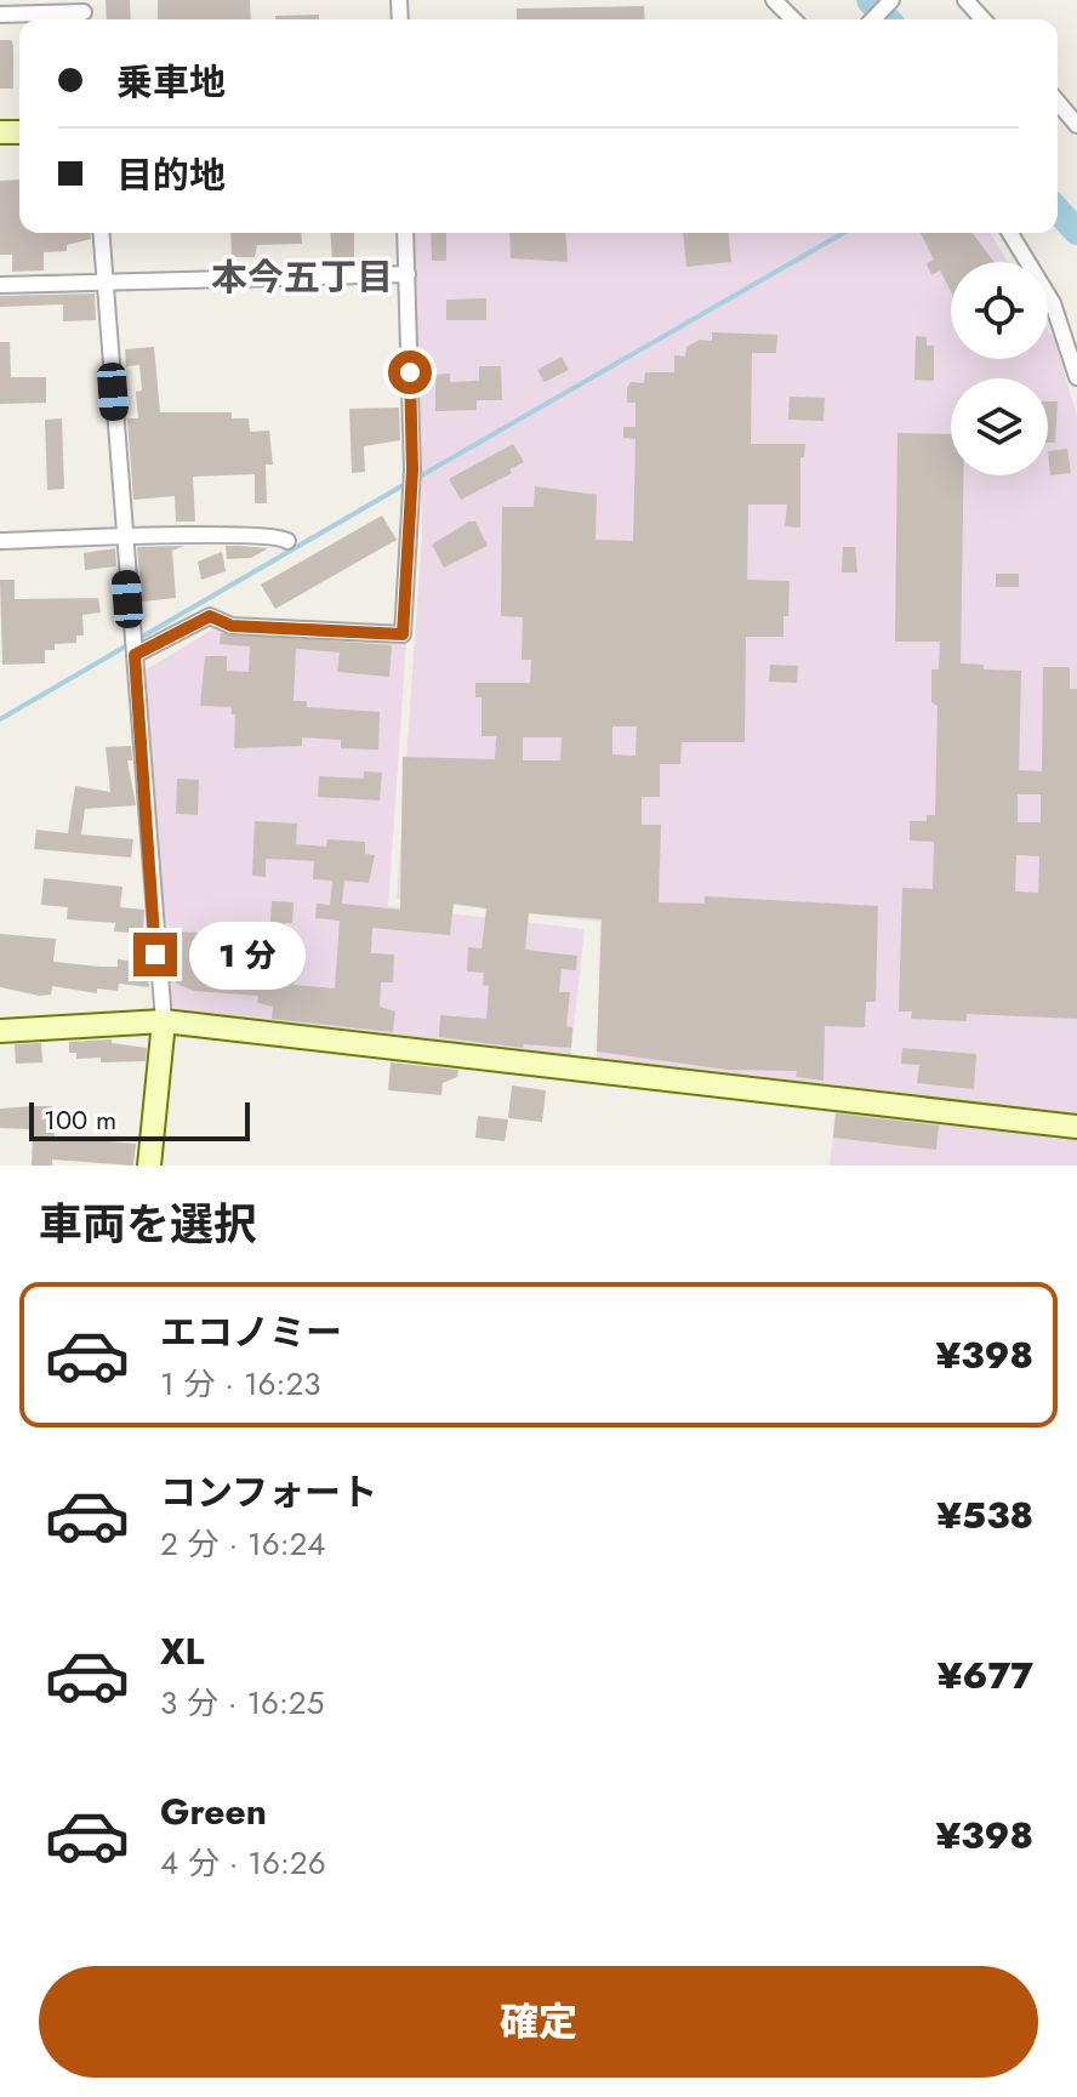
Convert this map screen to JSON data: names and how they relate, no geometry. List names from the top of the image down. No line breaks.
{"districts":["本今五丁目"],"scale_bar":"100 m","page":{"banner":["乗車地","目的地"],"bubble":"1 分","scale":"100 m","heading":"車両を選択","list":[{"name":"エコノミー","note":"1 分 · 16:23","value":"¥398"},{"name":"コンフォート","note":"2 分 · 16:24","value":"¥538"},{"name":"XL","note":"3 分 · 16:25","value":"¥677"},{"name":"Green","note":"4 分 · 16:26","value":"¥398"}],"buttons":"確定"}}
